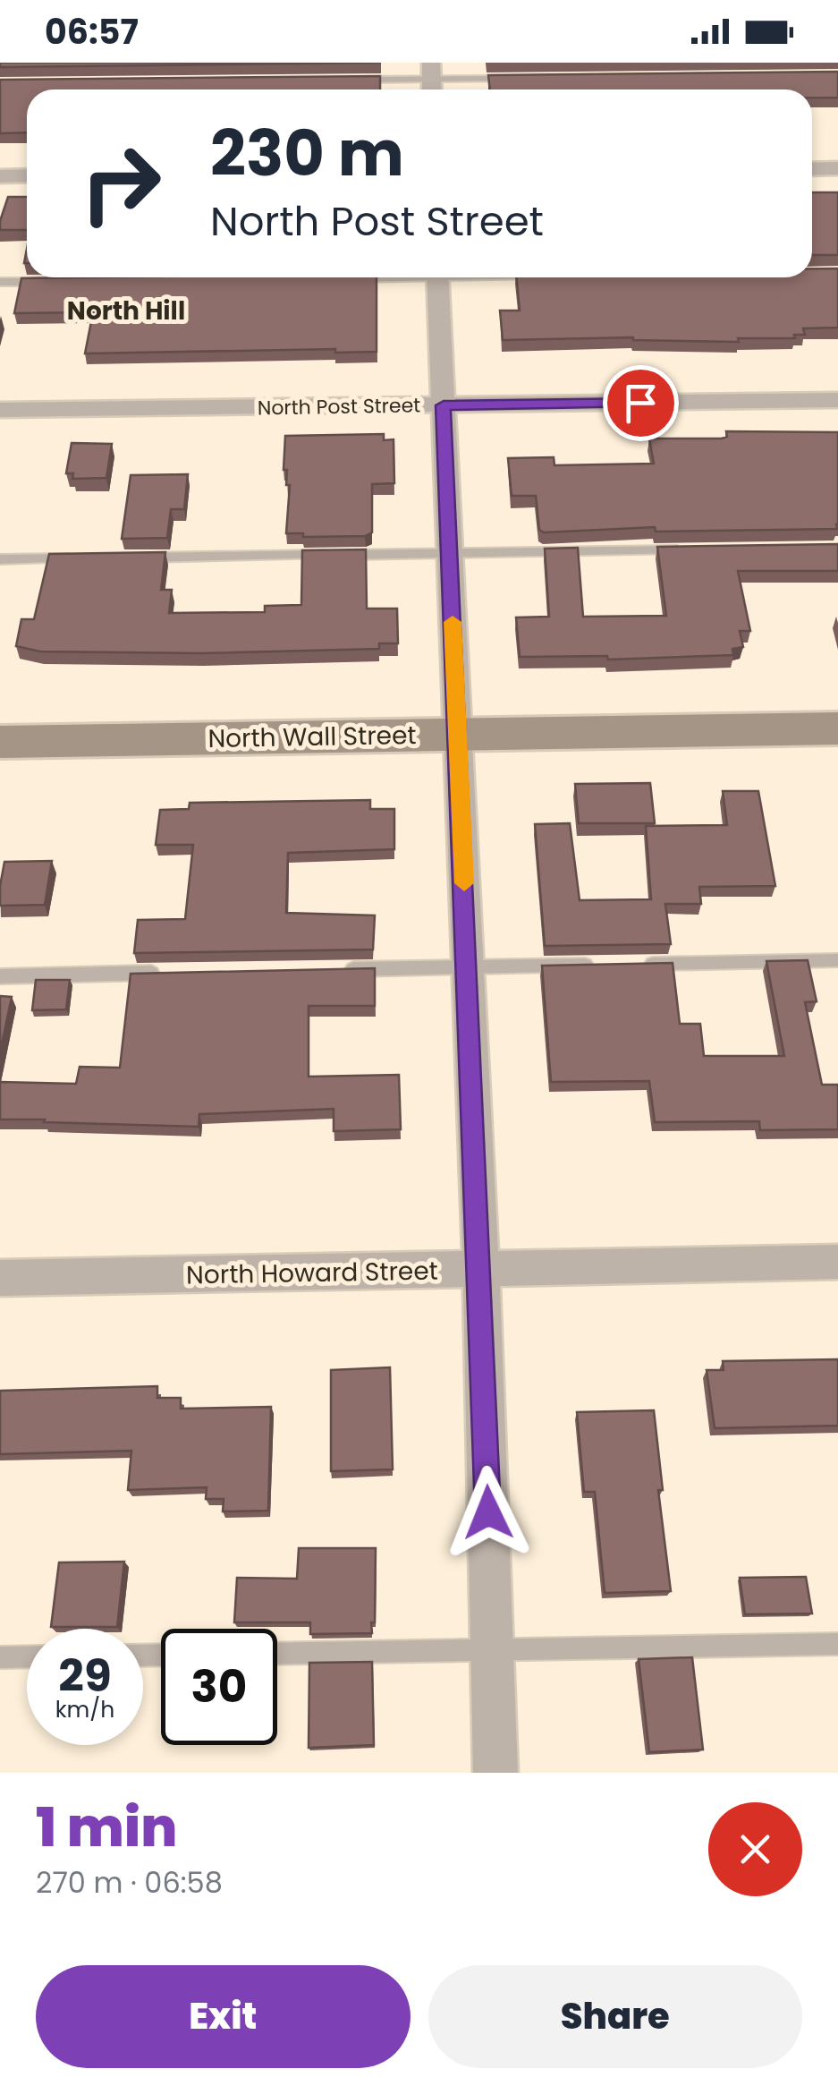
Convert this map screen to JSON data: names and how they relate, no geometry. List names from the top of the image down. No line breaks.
{"streets":{"street":["North Post Street","North Wall Street","North Howard Street"]},"districts":["North Hill"],"page":{"status":"06:57","turn":["230 m","North Post Street"],"speed":"29 km/h","limit":"30","heading":["1 min","270 m · 06:58"],"buttons":["Exit","Share"]}}
